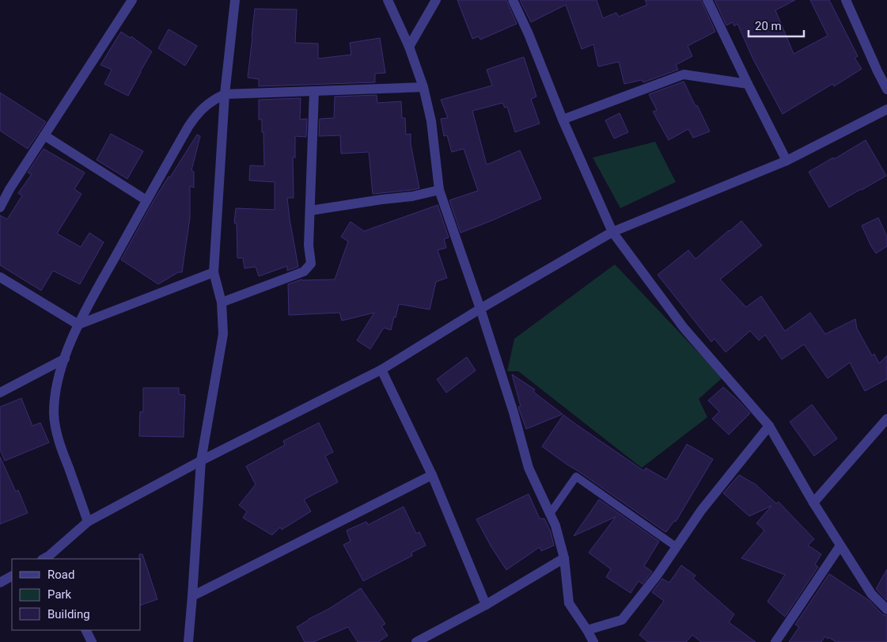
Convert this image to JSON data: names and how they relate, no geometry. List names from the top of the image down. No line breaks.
{"legend":["Road","Park","Building"],"scale_bar":"20 m"}
